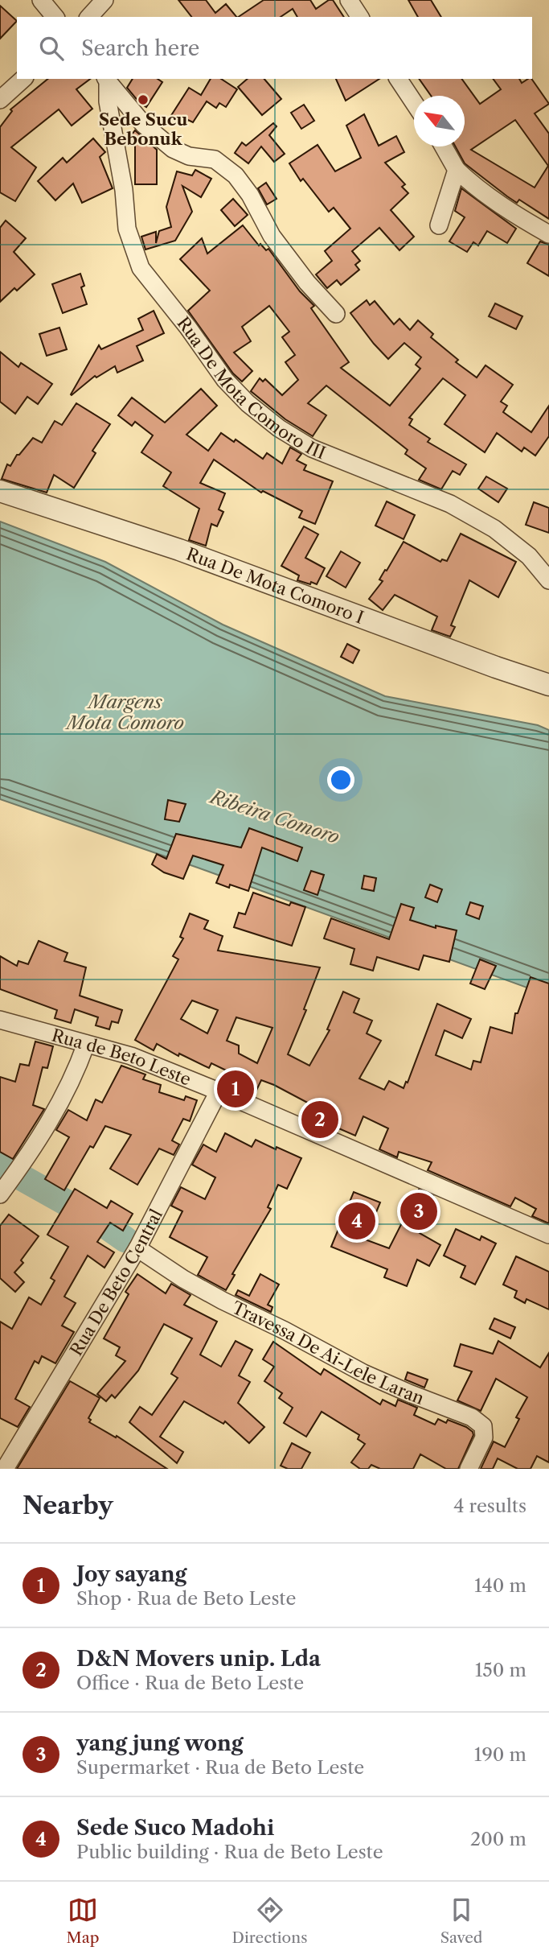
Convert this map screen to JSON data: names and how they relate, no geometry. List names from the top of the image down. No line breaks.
{"streets":{"street":["Rua De Mota Comoro III","Rua De Mota Comoro I","Rua de Beto Leste","Rua De Beto Central","Travessa De Ai-Lele Laran"]},"crossings":[["Rua de Beto Leste","Rua De Beto Central"],["Rua De Beto Central","Travessa De Ai-Lele Laran"]],"water":["Margens Mota Comoro","Ribeira Comoro"],"places":["Sede Sucu Bebonuk"],"north":"top left","page":{"search":"Search here","pins":["1","2","3","4"],"heading":["Nearby","4 results"],"list":[{"mark":"1","name":"Joy sayang","note":"Shop · Rua de Beto Leste","value":"140 m"},{"mark":"2","name":"D&N Movers unip. Lda","note":"Office · Rua de Beto Leste","value":"150 m"},{"mark":"3","name":"yang jung wong","note":"Supermarket · Rua de Beto Leste","value":"190 m"},{"mark":"4","name":"Sede Suco Madohi","note":"Public building · Rua de Beto Leste","value":"200 m"}],"nav":["Map","Directions","Saved"]}}
